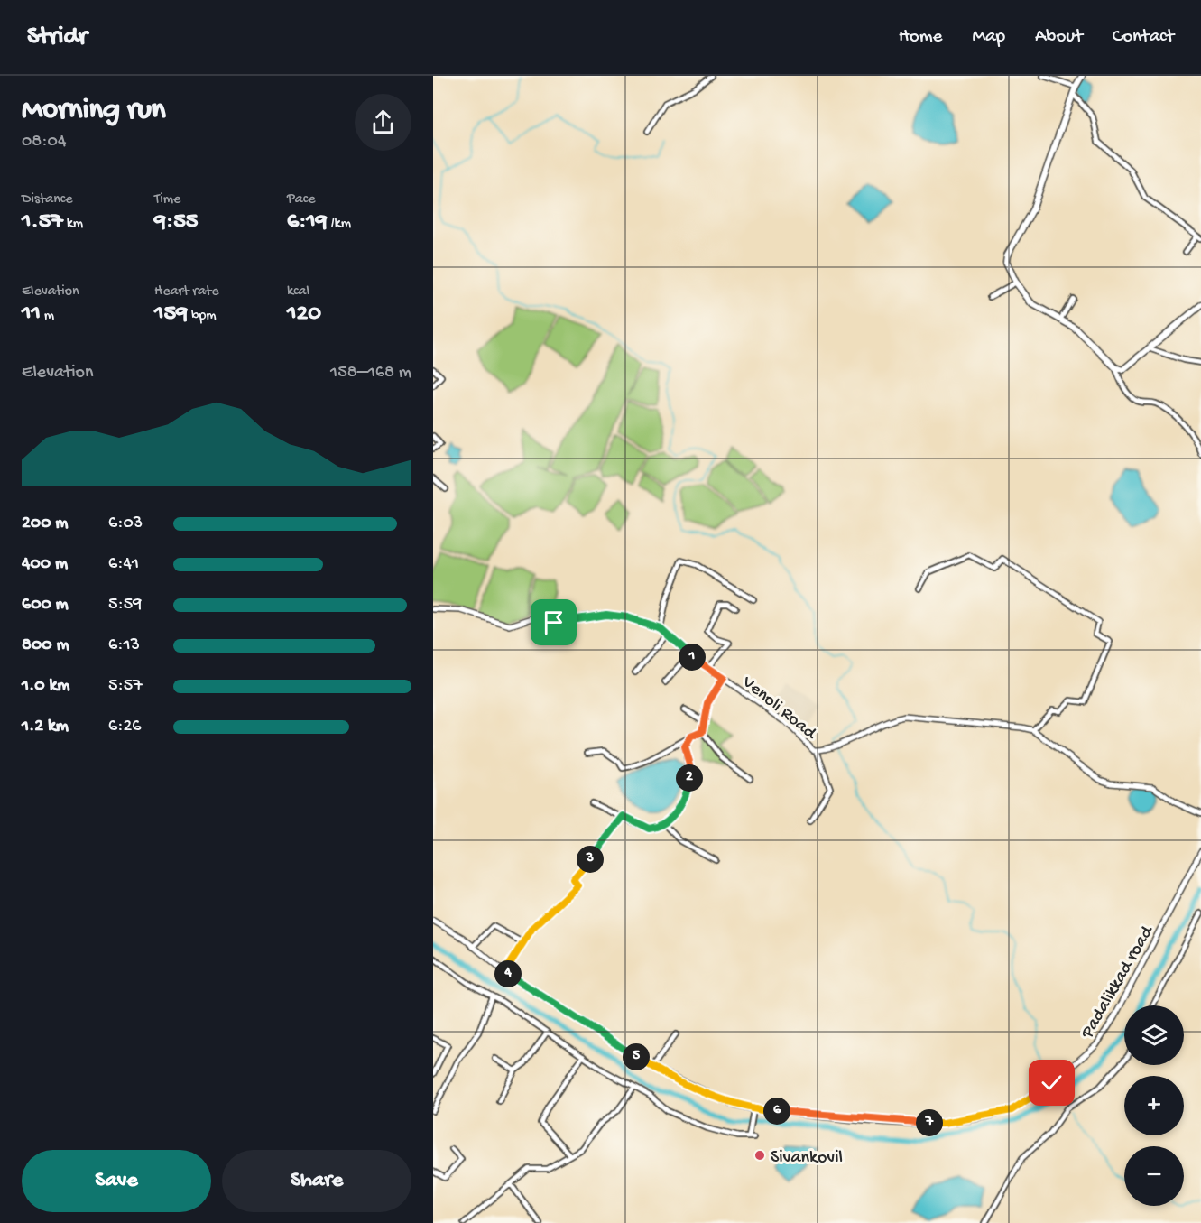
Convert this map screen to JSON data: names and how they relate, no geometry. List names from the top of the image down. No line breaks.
{"streets":{"street":["Venoli Road","Padalikkad road"]},"places":["Sivankovil"],"page":{"header":"Stridr","nav":["Home","Map","About","Contact"],"heading":["Morning run","08:04"],"stats":[["Distance","1.57 km"],["Time","9:55"],["Pace","6:19 /km"],["Elevation","11 m"],["Heart rate","159 bpm"],["kcal","120"]],"chart":["Elevation","158–168 m"],"list":[{"name":"200 m","note":"6:03"},{"name":"400 m","note":"6:41"},{"name":"600 m","note":"5:59"},{"name":"800 m","note":"6:13"},{"name":"1.0 km","note":"5:57"},{"name":"1.2 km","note":"6:26"}],"pins":["1","2","3","4","5","6","7"],"map_buttons":["+","−"],"buttons":["Save","Share"]}}
